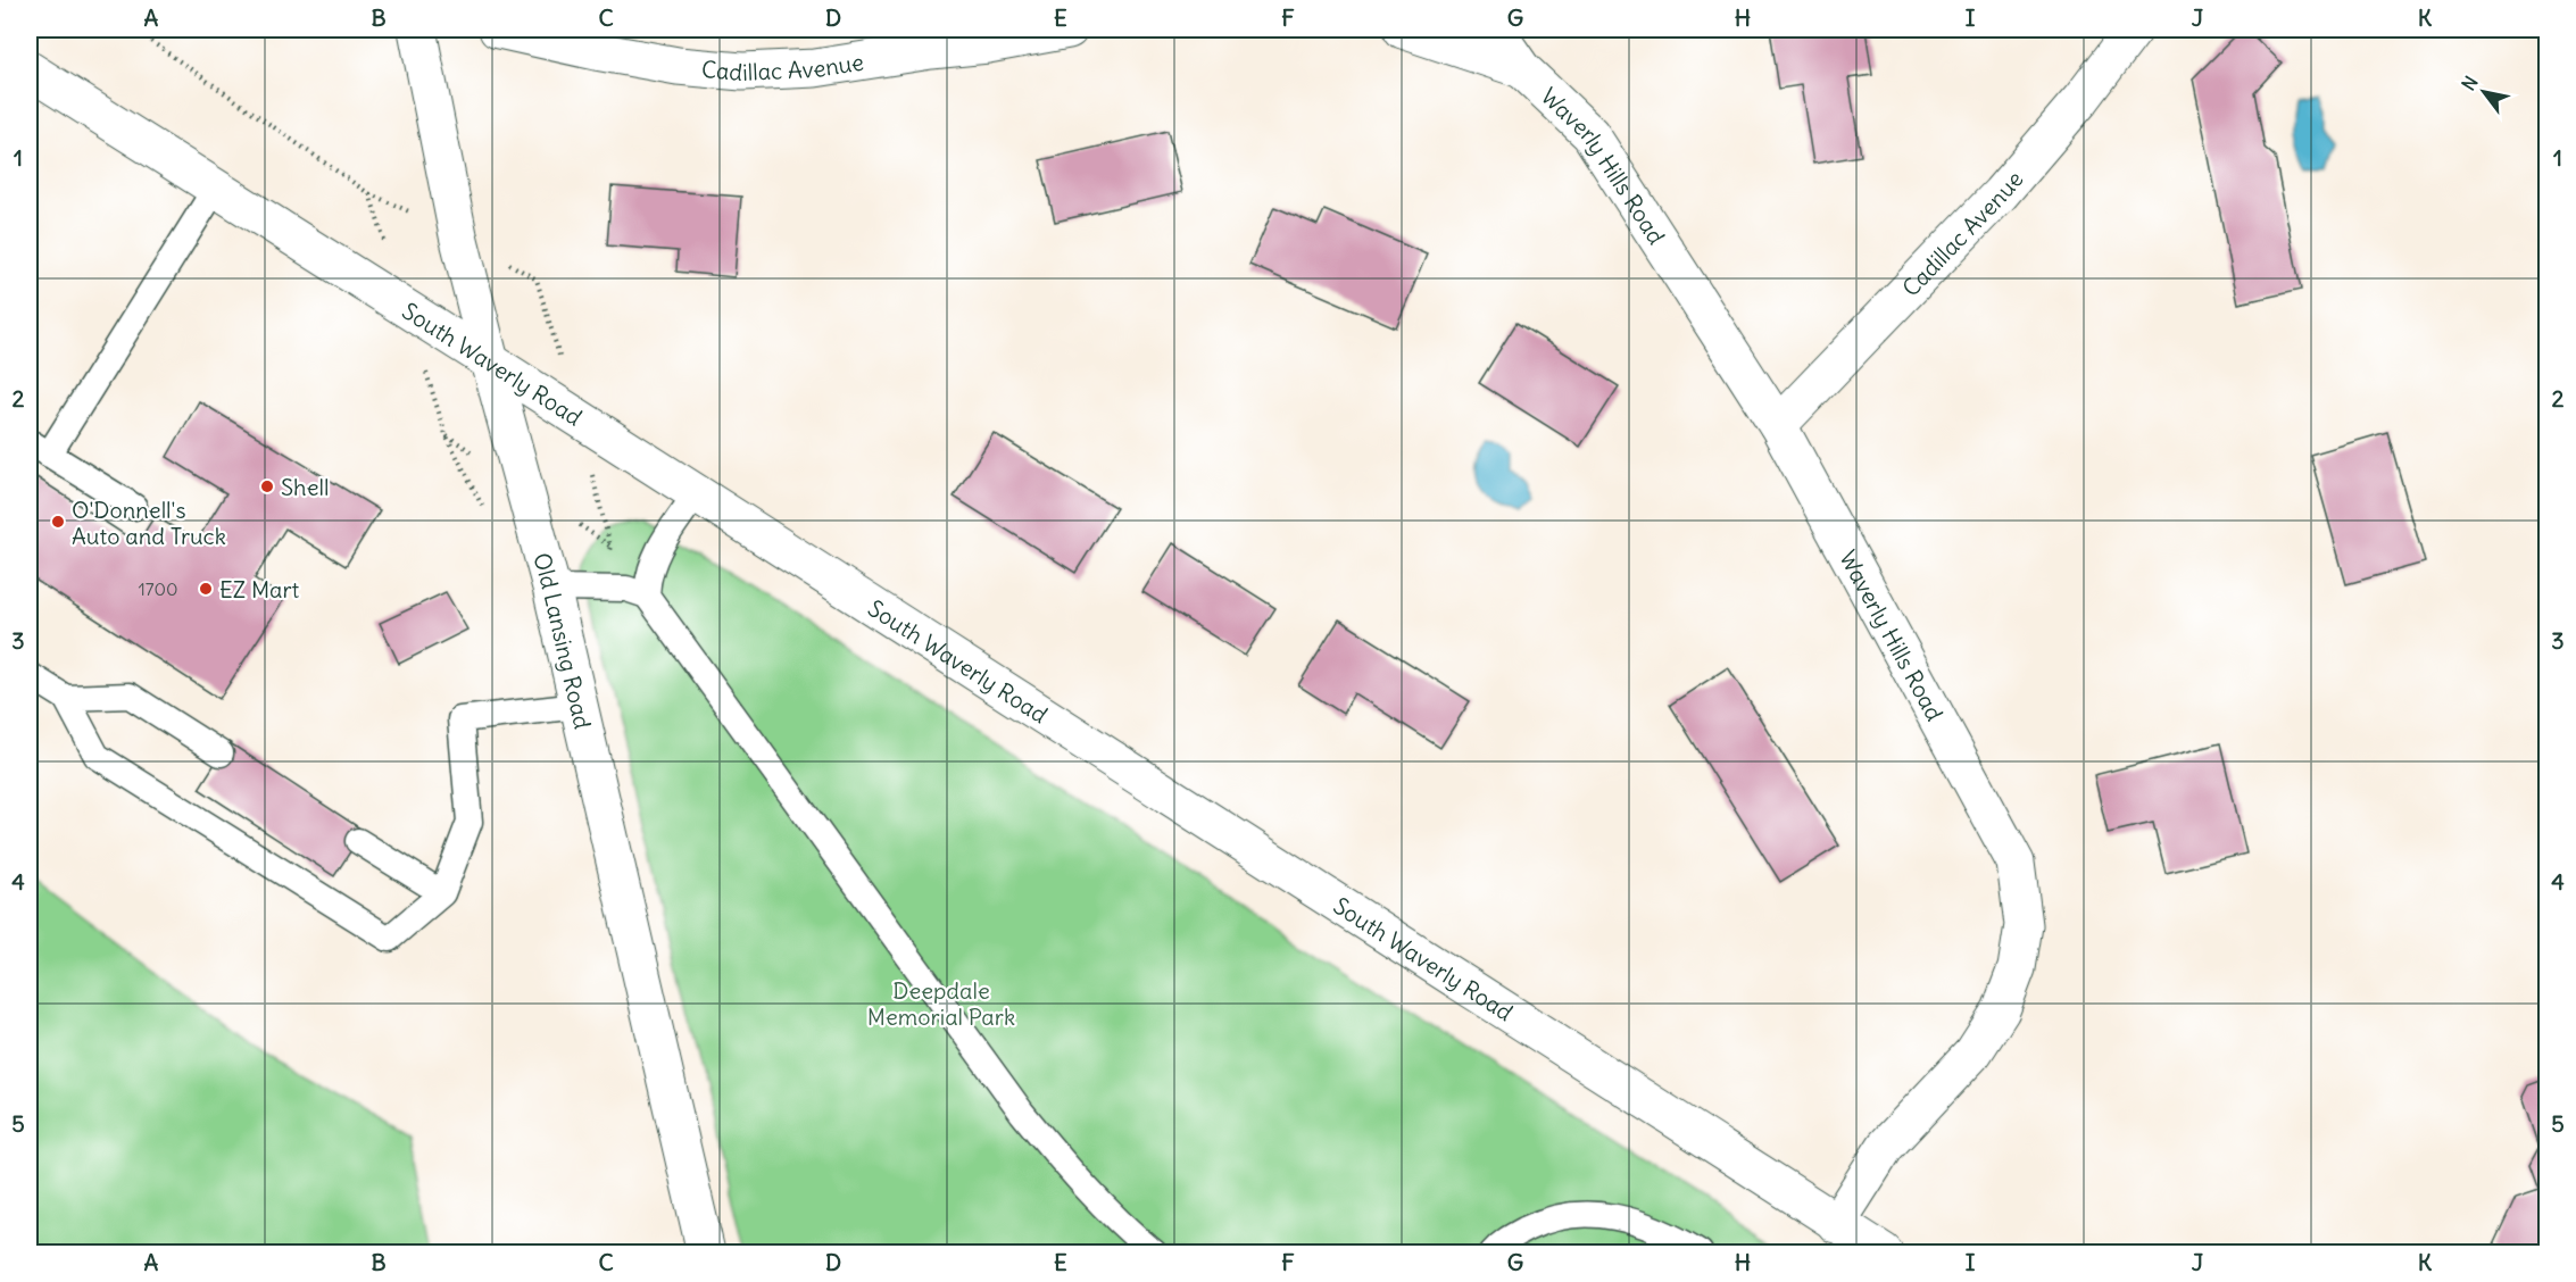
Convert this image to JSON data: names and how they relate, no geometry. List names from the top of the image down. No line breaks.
{"streets":{"street":["Cadillac Avenue","Waverly Hills Road","South Waverly Road","Old Lansing Road"]},"crossings":[["Cadillac Avenue","Waverly Hills Road"],["Waverly Hills Road","South Waverly Road"],["South Waverly Road","Old Lansing Road"]],"parks":["Deepdale Memorial Park"],"places":["Shell","O'Donnell's Auto and Truck","EZ Mart"],"house_numbers":["1700"],"north":"top left","grid":{"columns":["A","B","C","D","E","F","G","H","I","J","K"],"rows":["1","2","3","4","5"]}}
